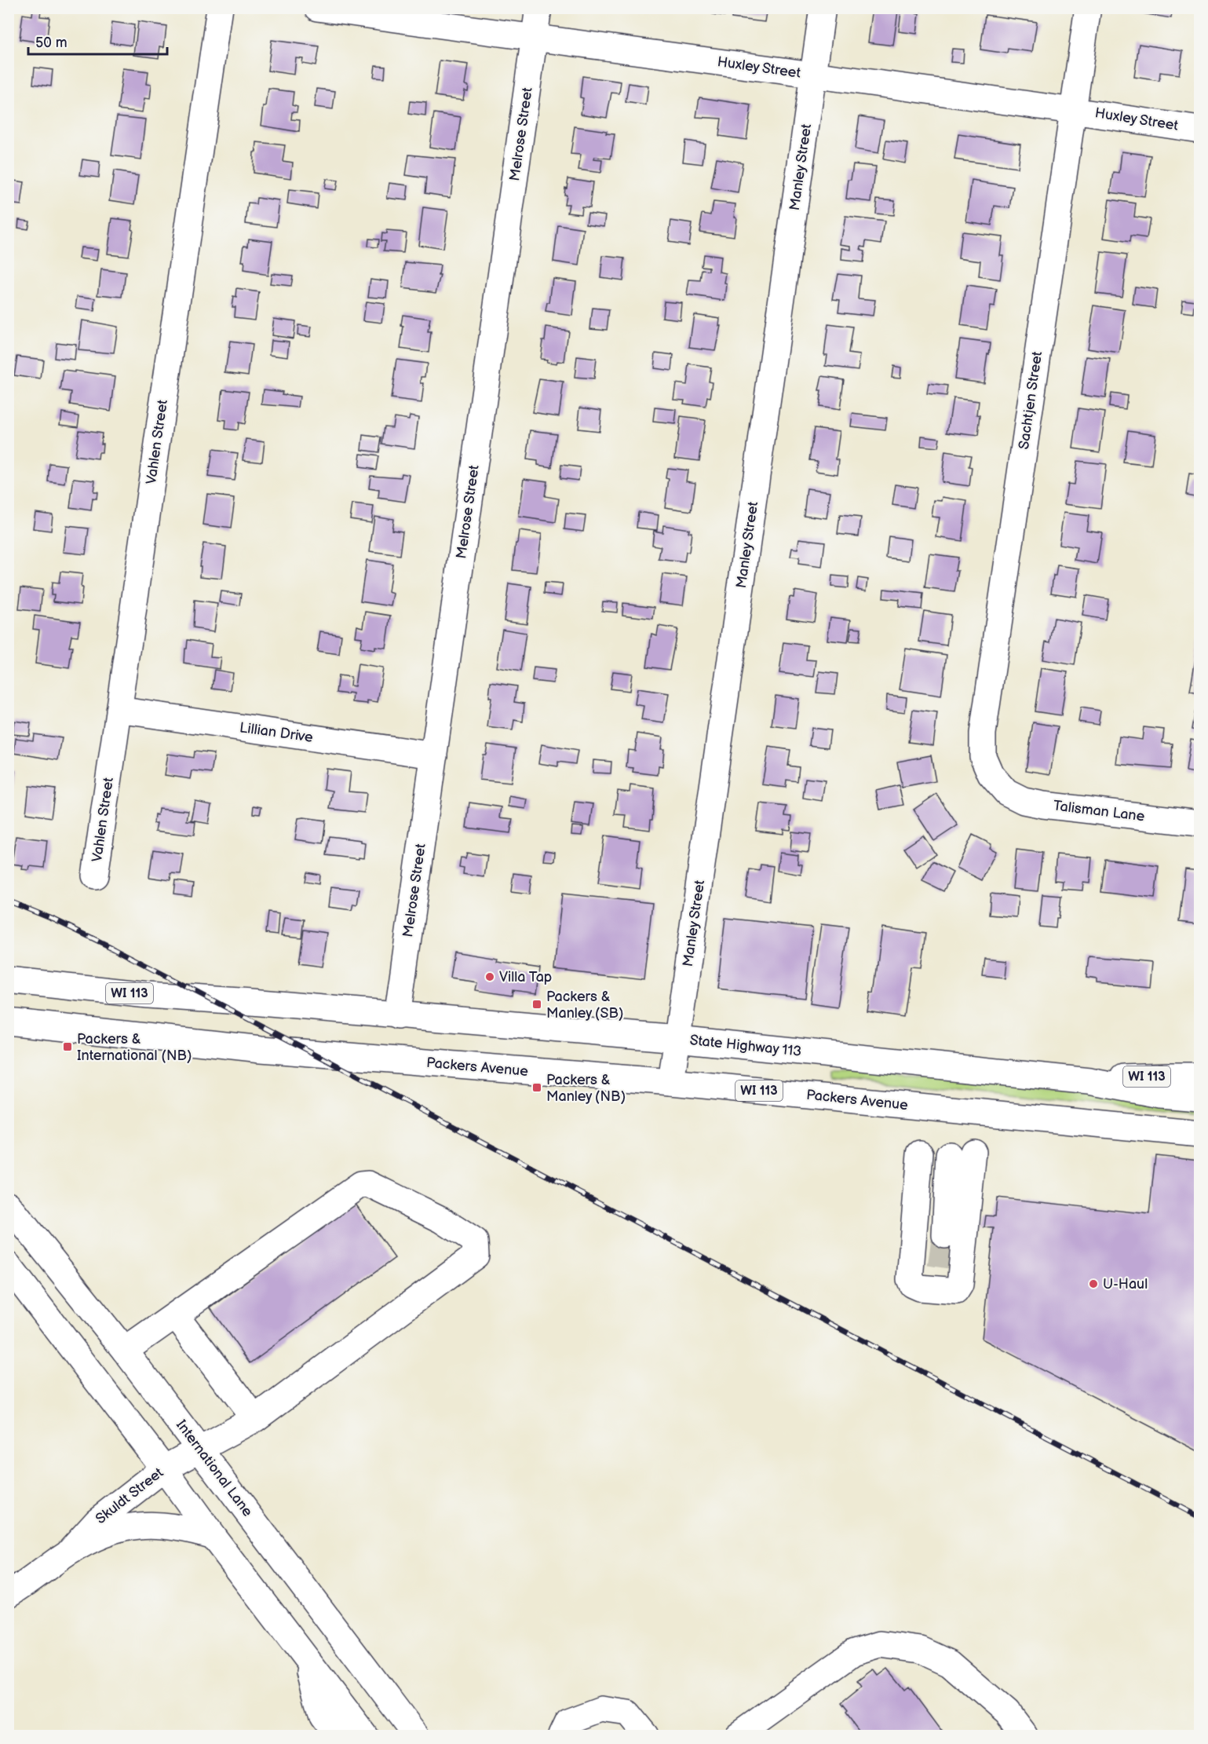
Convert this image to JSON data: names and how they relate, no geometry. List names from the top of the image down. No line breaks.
{"streets":{"street":["Huxley Street","Melrose Street","Manley Street","Sachtjen Street","Vahlen Street","Lillian Drive","Talisman Lane","WI 113","State Highway 113","Packers Avenue","International Lane","Skuldt Street"]},"crossings":[["Huxley Street","Melrose Street"],["Huxley Street","Manley Street"],["Huxley Street","Sachtjen Street"],["Melrose Street","Lillian Drive"],["Melrose Street","WI 113"],["Melrose Street","State Highway 113"],["Manley Street","State Highway 113"],["Manley Street","Packers Avenue"],["Sachtjen Street","Talisman Lane"],["Vahlen Street","Lillian Drive"],["WI 113","State Highway 113"],["International Lane","Skuldt Street"]],"places":{"other":["Villa Tap","U-Haul"],"transit":["Packers & Manley (SB)","Packers & International (NB)","Packers & Manley (NB)"]},"scale_bar":"50 m"}
